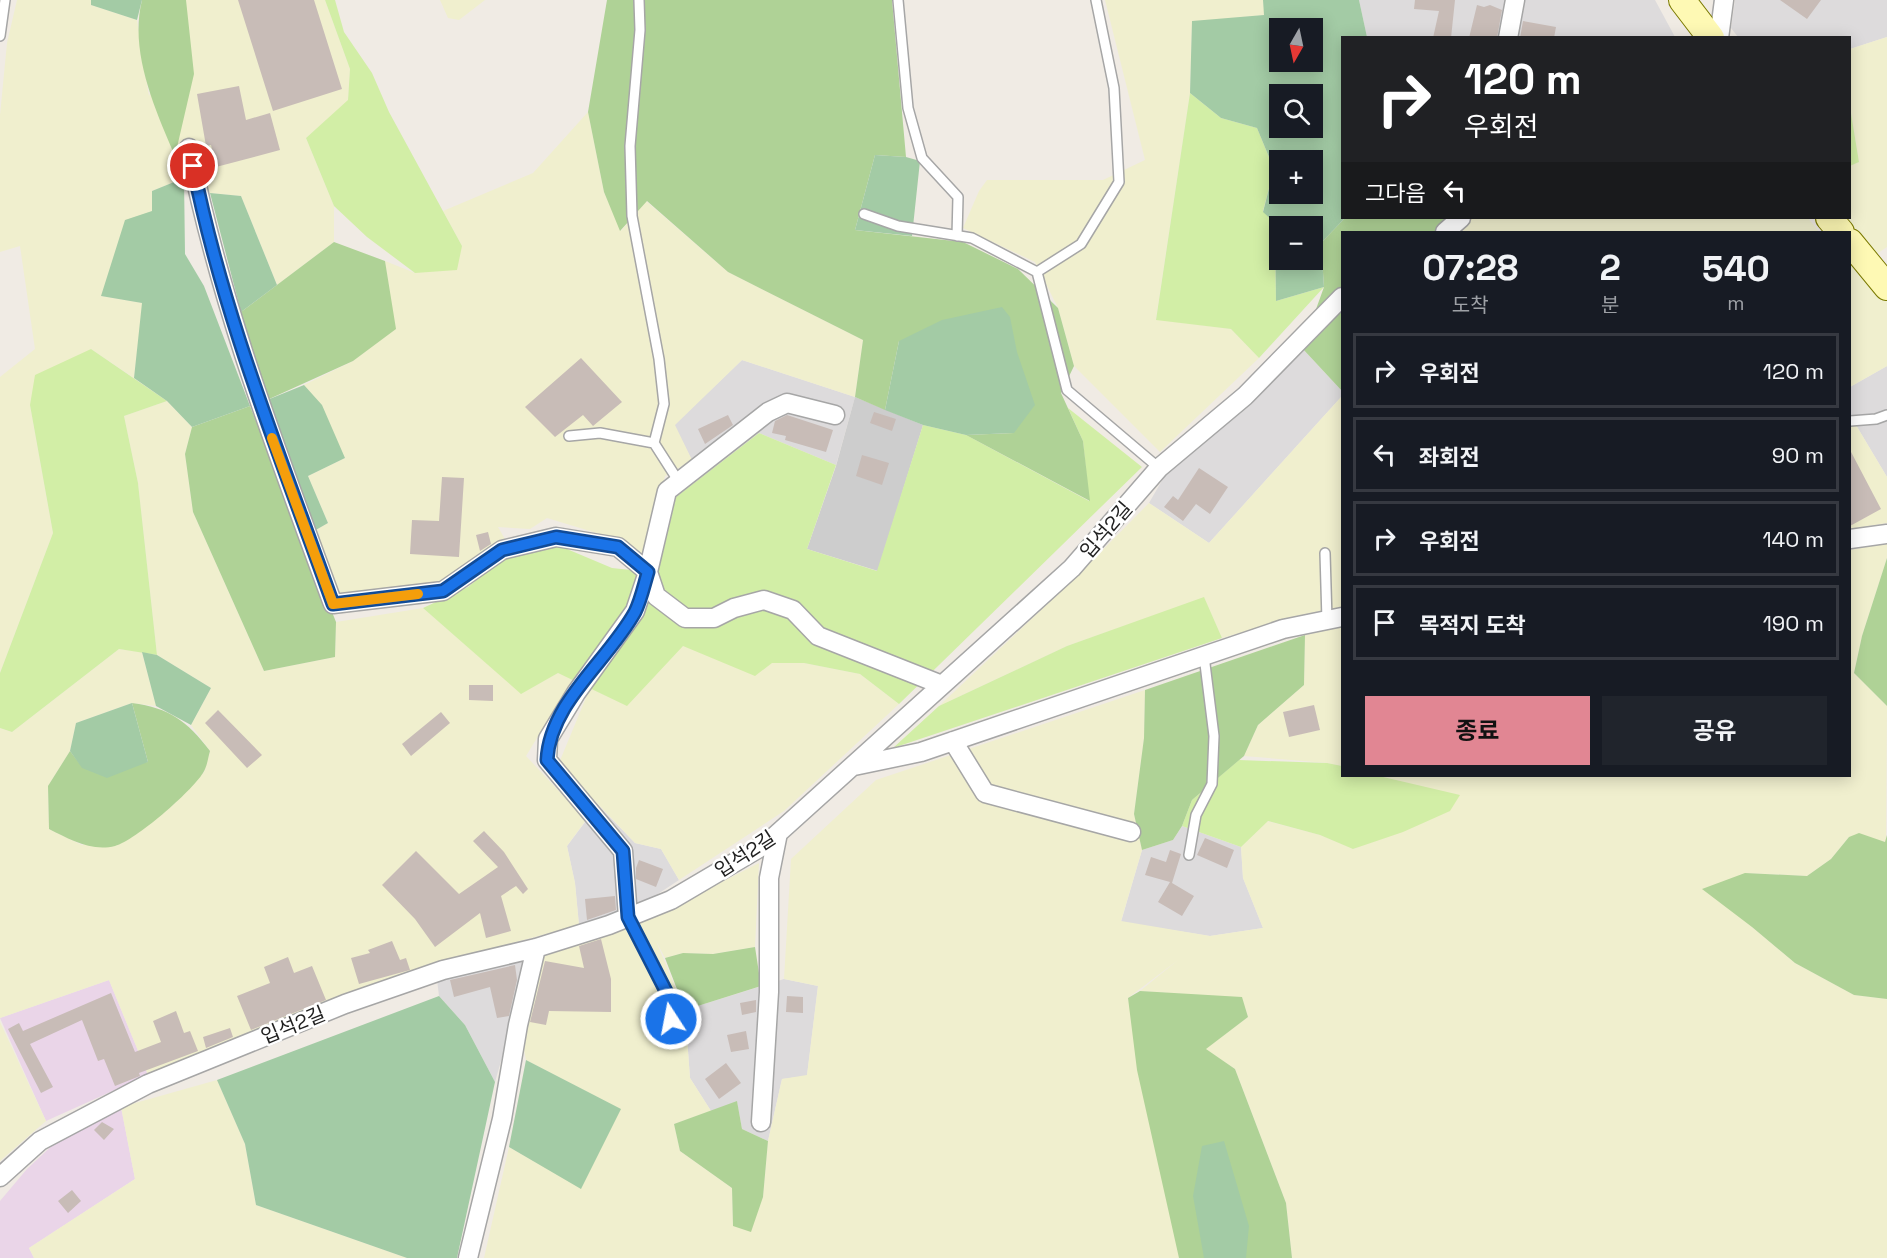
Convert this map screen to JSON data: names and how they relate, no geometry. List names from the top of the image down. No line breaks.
{"streets":{"street":["입석2길"]},"north":"bottom","page":{"map_buttons":["+","−"],"turn":["120 m","우회전"],"then":"그다음","eta":["07:28","도착","2","분","540","m"],"list":[{"name":"우회전","value":"120 m"},{"name":"좌회전","value":"90 m"},{"name":"우회전","value":"140 m"},{"name":"목적지 도착","value":"190 m"}],"buttons":["종료","공유"]}}
